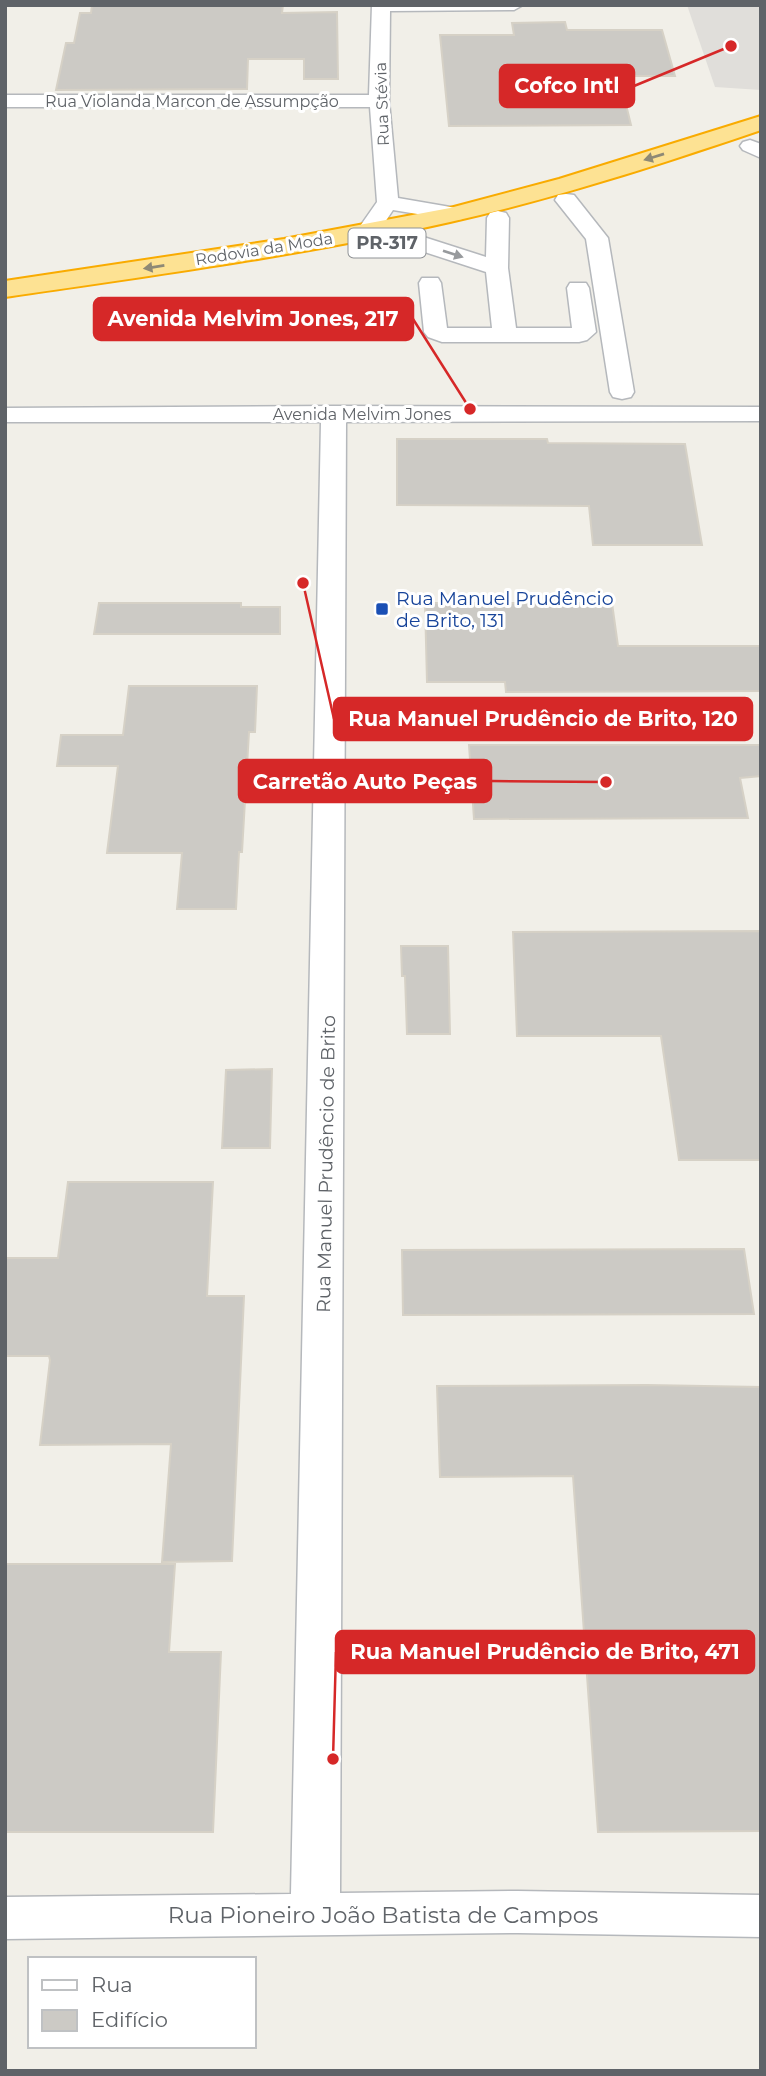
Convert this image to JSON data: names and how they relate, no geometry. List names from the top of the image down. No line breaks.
{"streets":{"highway":["PR-317","Rodovia da Moda"],"street":["Rua Violanda Marcon de Assumpção","Rua Stévia","Avenida Melvim Jones","Rua Manuel Prudêncio de Brito","Rua Pioneiro João Batista de Campos"]},"crossings":[["Rua Violanda Marcon de Assumpção","Rua Stévia"],["Avenida Melvim Jones","Rua Manuel Prudêncio de Brito"],["Rua Manuel Prudêncio de Brito","Rua Pioneiro João Batista de Campos"]],"places":{"other":["Cofco Intl","Avenida Melvim Jones, 217","Rua Manuel Prudêncio de Brito, 120","Carretão Auto Peças","Rua Manuel Prudêncio de Brito, 471"],"transit":["Rua Manuel Prudêncio de Brito, 131"]},"legend":["Rua","Edifício"]}
